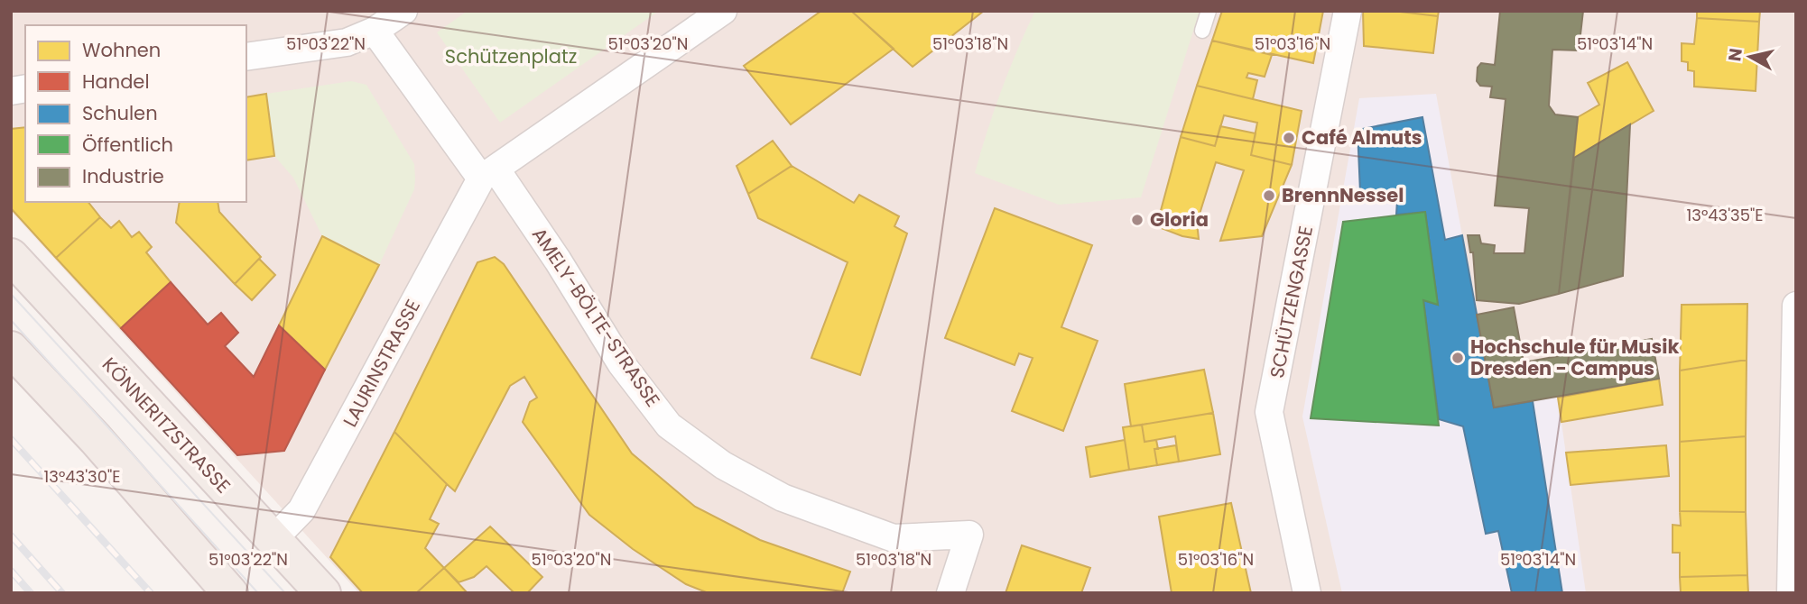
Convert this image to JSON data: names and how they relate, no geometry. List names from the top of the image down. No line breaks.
{"streets":{"main road":["KÖNNERITZSTRASSE"],"street":["SCHÜTZENGASSE","AMELY-BÖLTE-STRASSE","LAURINSTRASSE"]},"crossings":[["AMELY-BÖLTE-STRASSE","LAURINSTRASSE"],["LAURINSTRASSE","KÖNNERITZSTRASSE"]],"parks":["Schützenplatz"],"places":["Café Almuts","BrennNessel","Gloria","Hochschule für Musik Dresden - Campus"],"legend":["Wohnen","Handel","Schulen","Öffentlich","Industrie"],"north":"left","coordinates":["51°03'22\"N","51°03'20\"N","51°03'18\"N","51°03'16\"N","51°03'14\"N","13°43'35\"E","13°43'30\"E"]}
